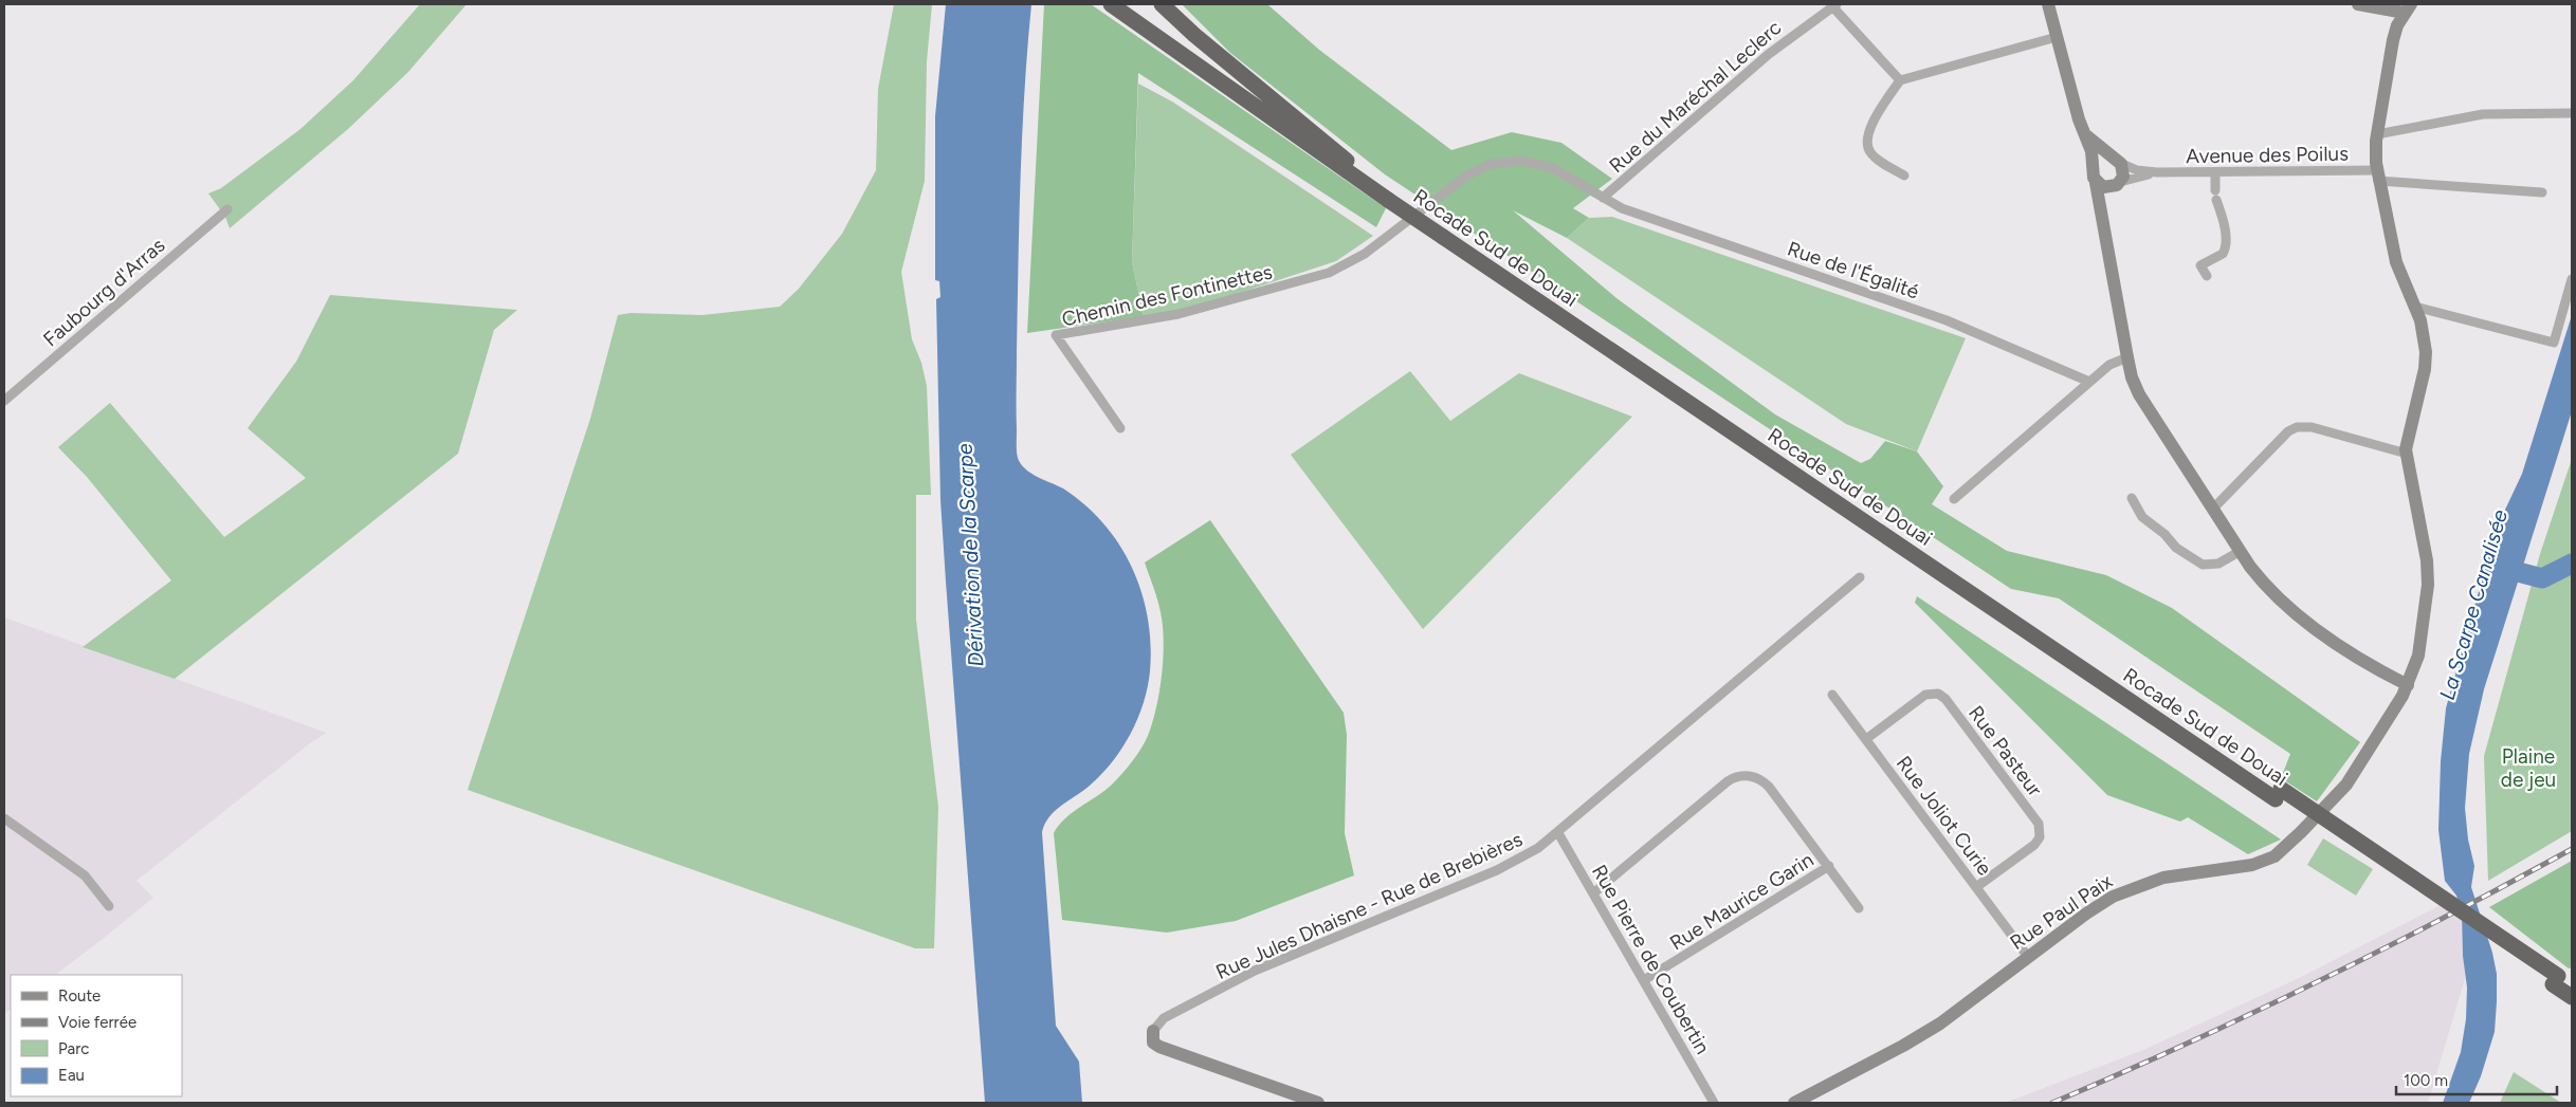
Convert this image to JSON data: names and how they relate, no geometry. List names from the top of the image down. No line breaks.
{"streets":{"highway":["Rocade Sud de Douai"],"street":["Rue du Maréchal Leclerc","Avenue des Poilus","Rue de l'Égalité","Faubourg d'Arras","Chemin des Fontinettes","Rue Pasteur","Rue Joliot Curie","Rue Maurice Garin","Rue Jules Dhaisne - Rue de Brebières","Rue Paul Paix","Rue Pierre de Coubertin"]},"crossings":[["Rue du Maréchal Leclerc","Rue de l'Égalité"],["Rue du Maréchal Leclerc","Chemin des Fontinettes"],["Rue de l'Égalité","Chemin des Fontinettes"],["Rue Pasteur","Rue Joliot Curie"],["Rue Joliot Curie","Rue Paul Paix"],["Rue Maurice Garin","Rue Pierre de Coubertin"],["Rue Jules Dhaisne - Rue de Brebières","Rue Pierre de Coubertin"]],"water":["Dérivation de la Scarpe","La Scarpe Canalisée"],"parks":["Plaine de jeu"],"legend":["Route","Voie ferrée","Parc","Eau"],"scale_bar":"100 m"}
